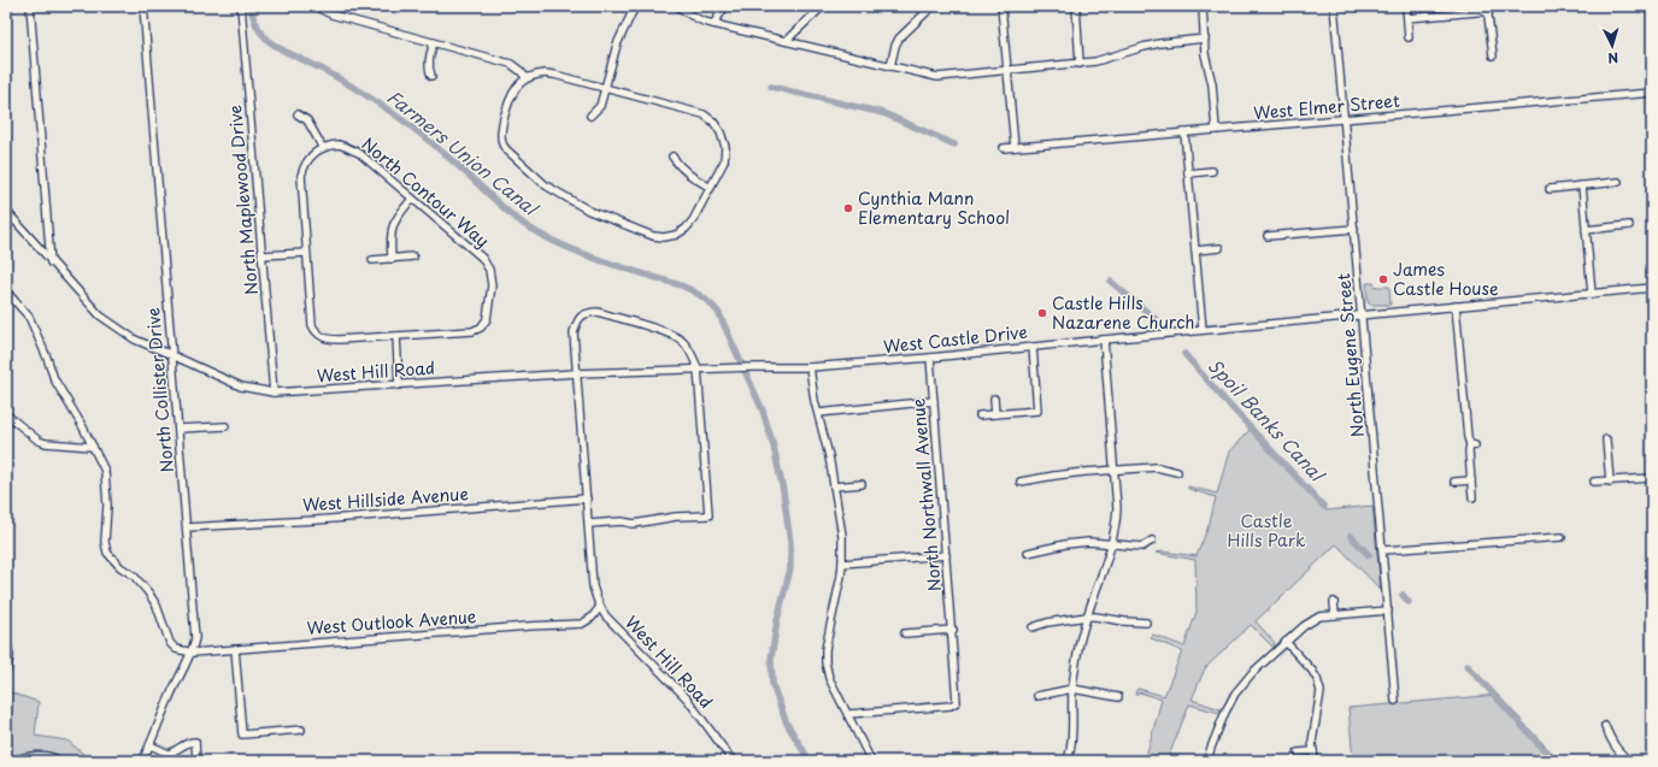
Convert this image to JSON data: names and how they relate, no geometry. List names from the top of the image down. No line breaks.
{"streets":{"street":["West Elmer Street","North Contour Way","North Maplewood Drive","West Castle Drive","North Eugene Street","West Hill Road","North Collister Drive","North Northwall Avenue","West Hillside Avenue","West Outlook Avenue"]},"crossings":[["West Elmer Street","North Eugene Street"],["North Maplewood Drive","West Hill Road"],["West Castle Drive","North Eugene Street"],["West Castle Drive","West Hill Road"],["West Castle Drive","North Northwall Avenue"],["West Hill Road","North Collister Drive"],["West Hill Road","West Hillside Avenue"],["West Hill Road","West Outlook Avenue"],["North Collister Drive","West Hillside Avenue"],["North Collister Drive","West Outlook Avenue"]],"water":["Farmers Union Canal","Spoil Banks Canal"],"parks":["Castle Hills Park"],"places":["Cynthia Mann Elementary School","James Castle House","Castle Hills Nazarene Church"],"north":"bottom"}
